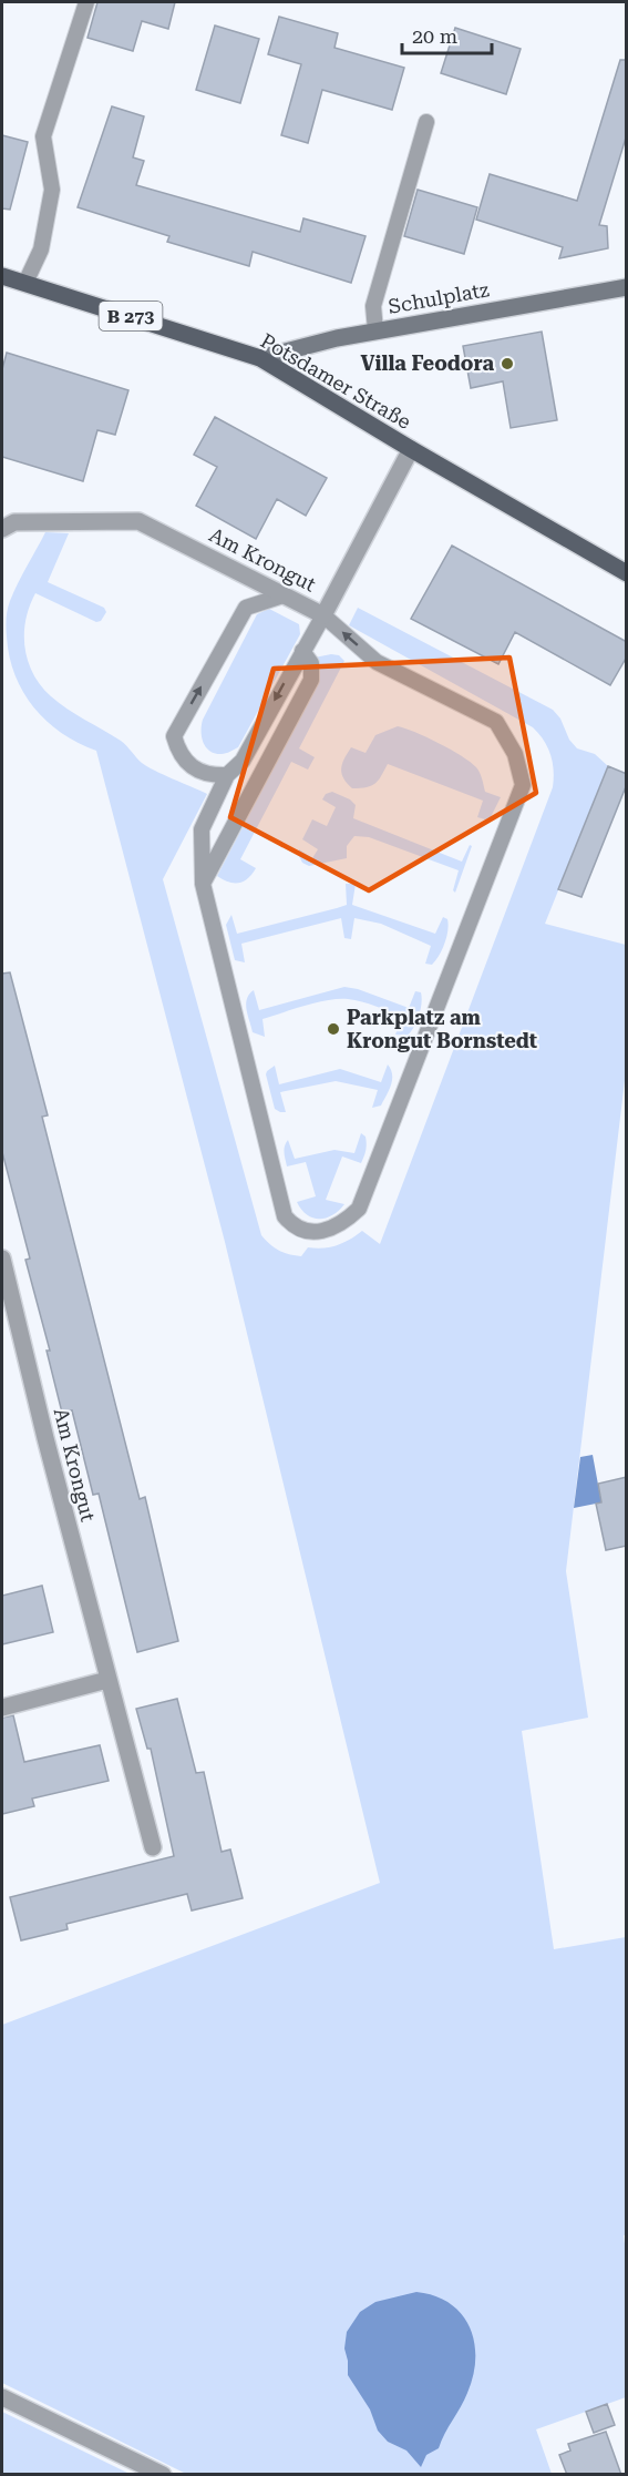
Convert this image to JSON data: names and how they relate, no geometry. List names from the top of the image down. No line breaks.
{"streets":{"main road":["B 273","Potsdamer Straße"],"street":["Schulplatz","Am Krongut"]},"crossings":[["Schulplatz","Potsdamer Straße"],["Potsdamer Straße","Am Krongut"]],"places":["Villa Feodora","Parkplatz am Krongut Bornstedt"],"scale_bar":"20 m"}
